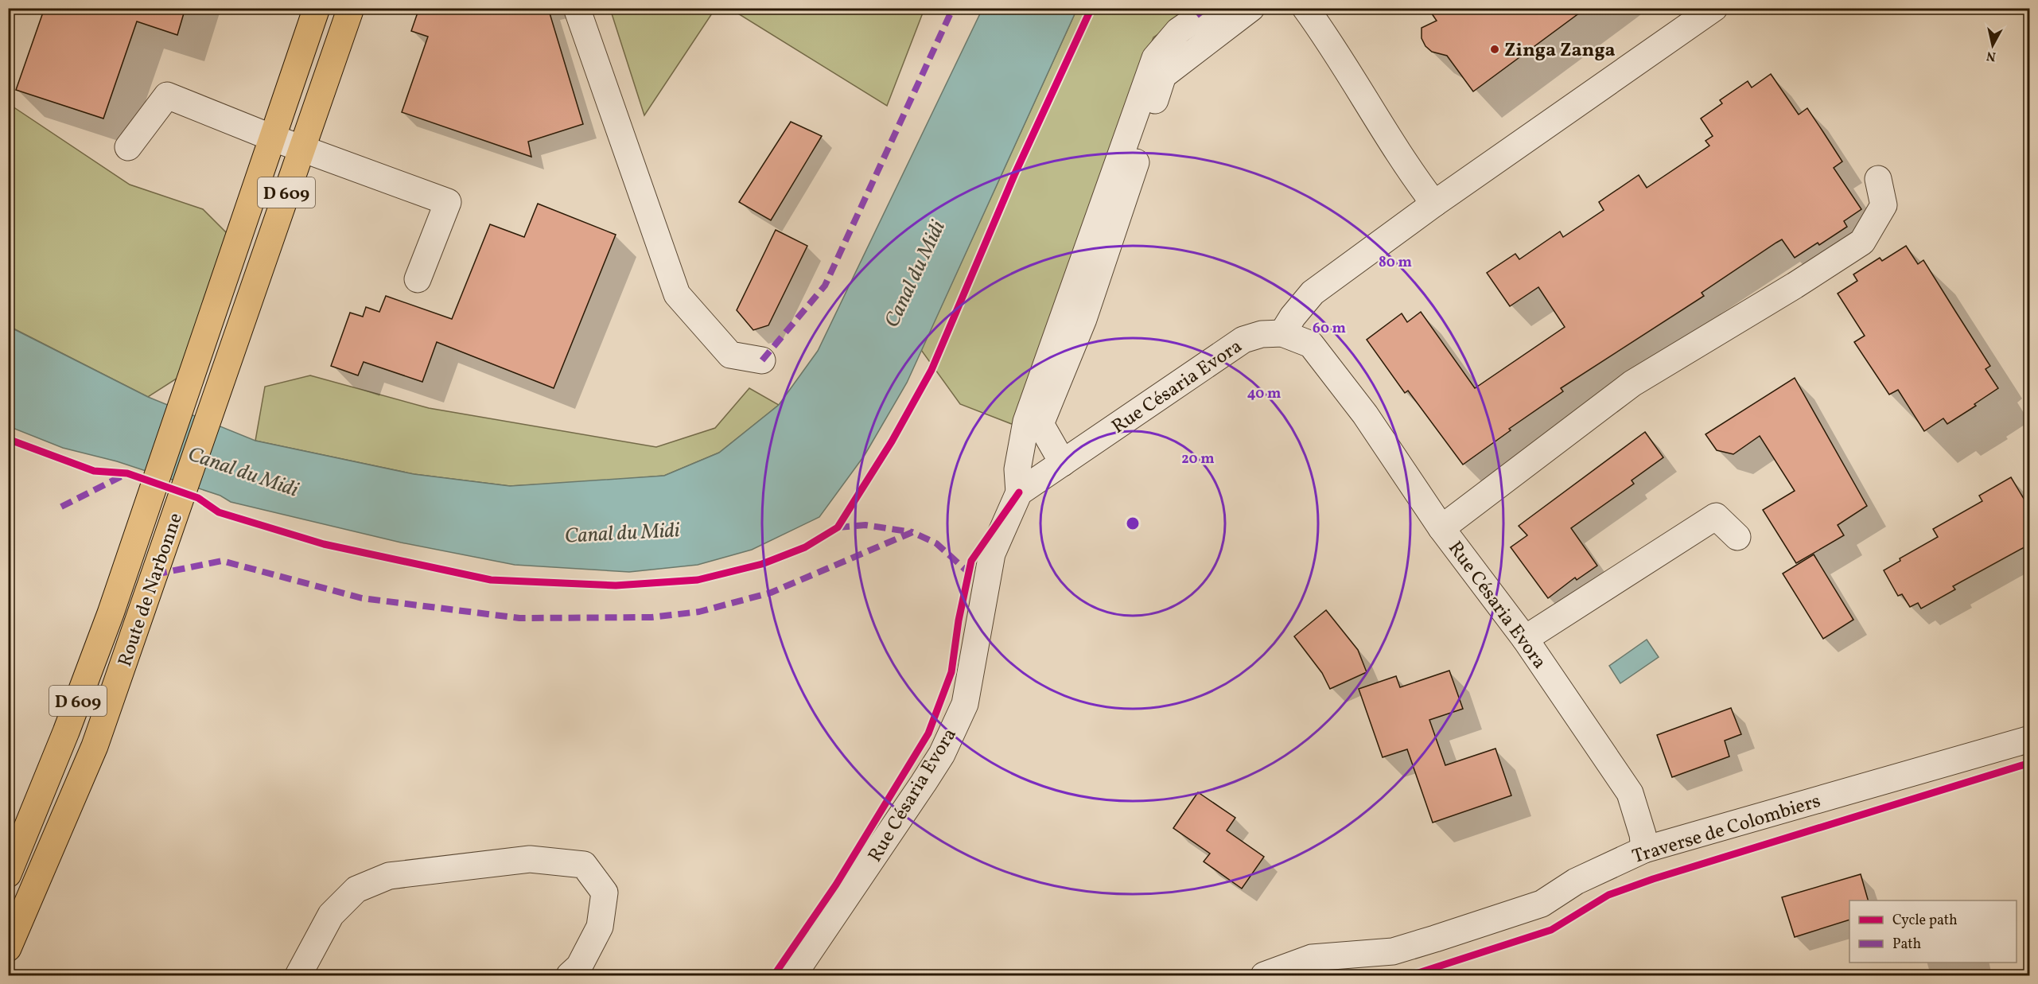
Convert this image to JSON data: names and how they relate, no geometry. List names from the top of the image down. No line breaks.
{"streets":{"main road":["D 609","Route de Narbonne"],"street":["Rue Césaria Evora","Traverse de Colombiers"]},"crossings":[["Rue Césaria Evora","Traverse de Colombiers"]],"water":["Canal du Midi"],"places":["Zinga Zanga"],"legend":["Cycle path","Path"],"north":"bottom","rings":["80 m","60 m","40 m","20 m"]}
